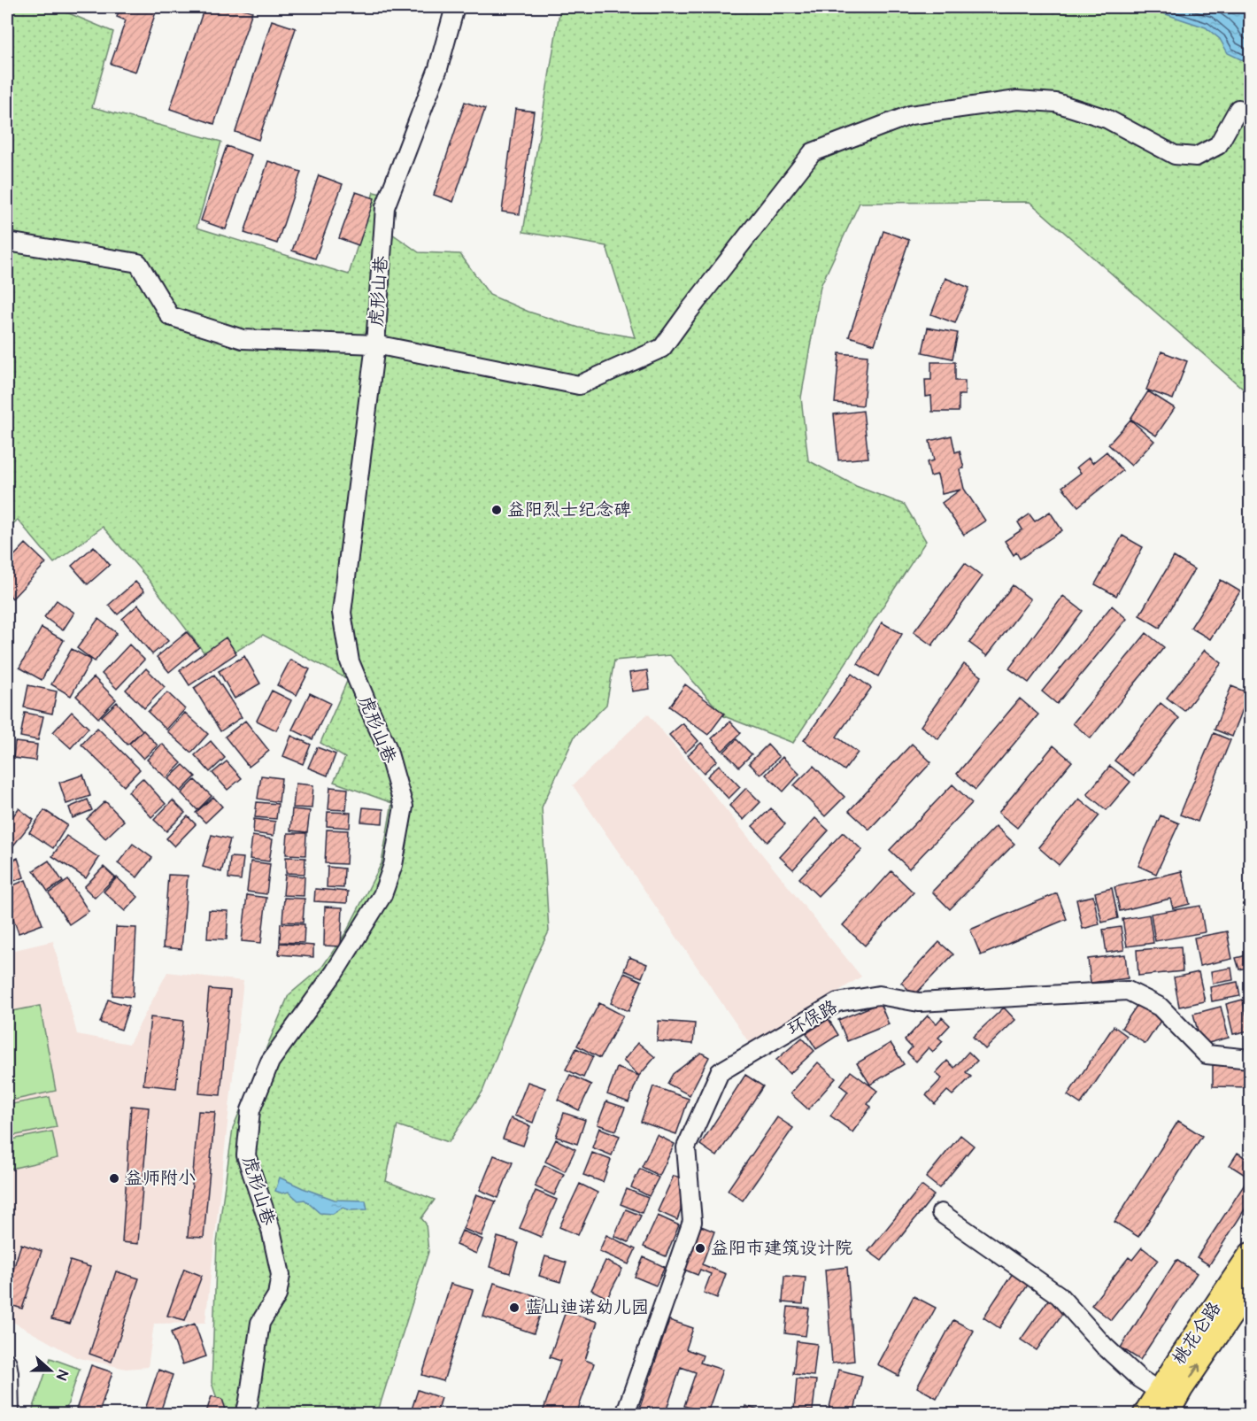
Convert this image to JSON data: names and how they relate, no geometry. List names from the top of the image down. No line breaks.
{"streets":{"main road":["桃花仑路"],"street":["虎形山巷","环保路"]},"places":["益阳烈士纪念碑","益师附小","益阳市建筑设计院","蓝山迪诺幼儿园"],"north":"right"}
